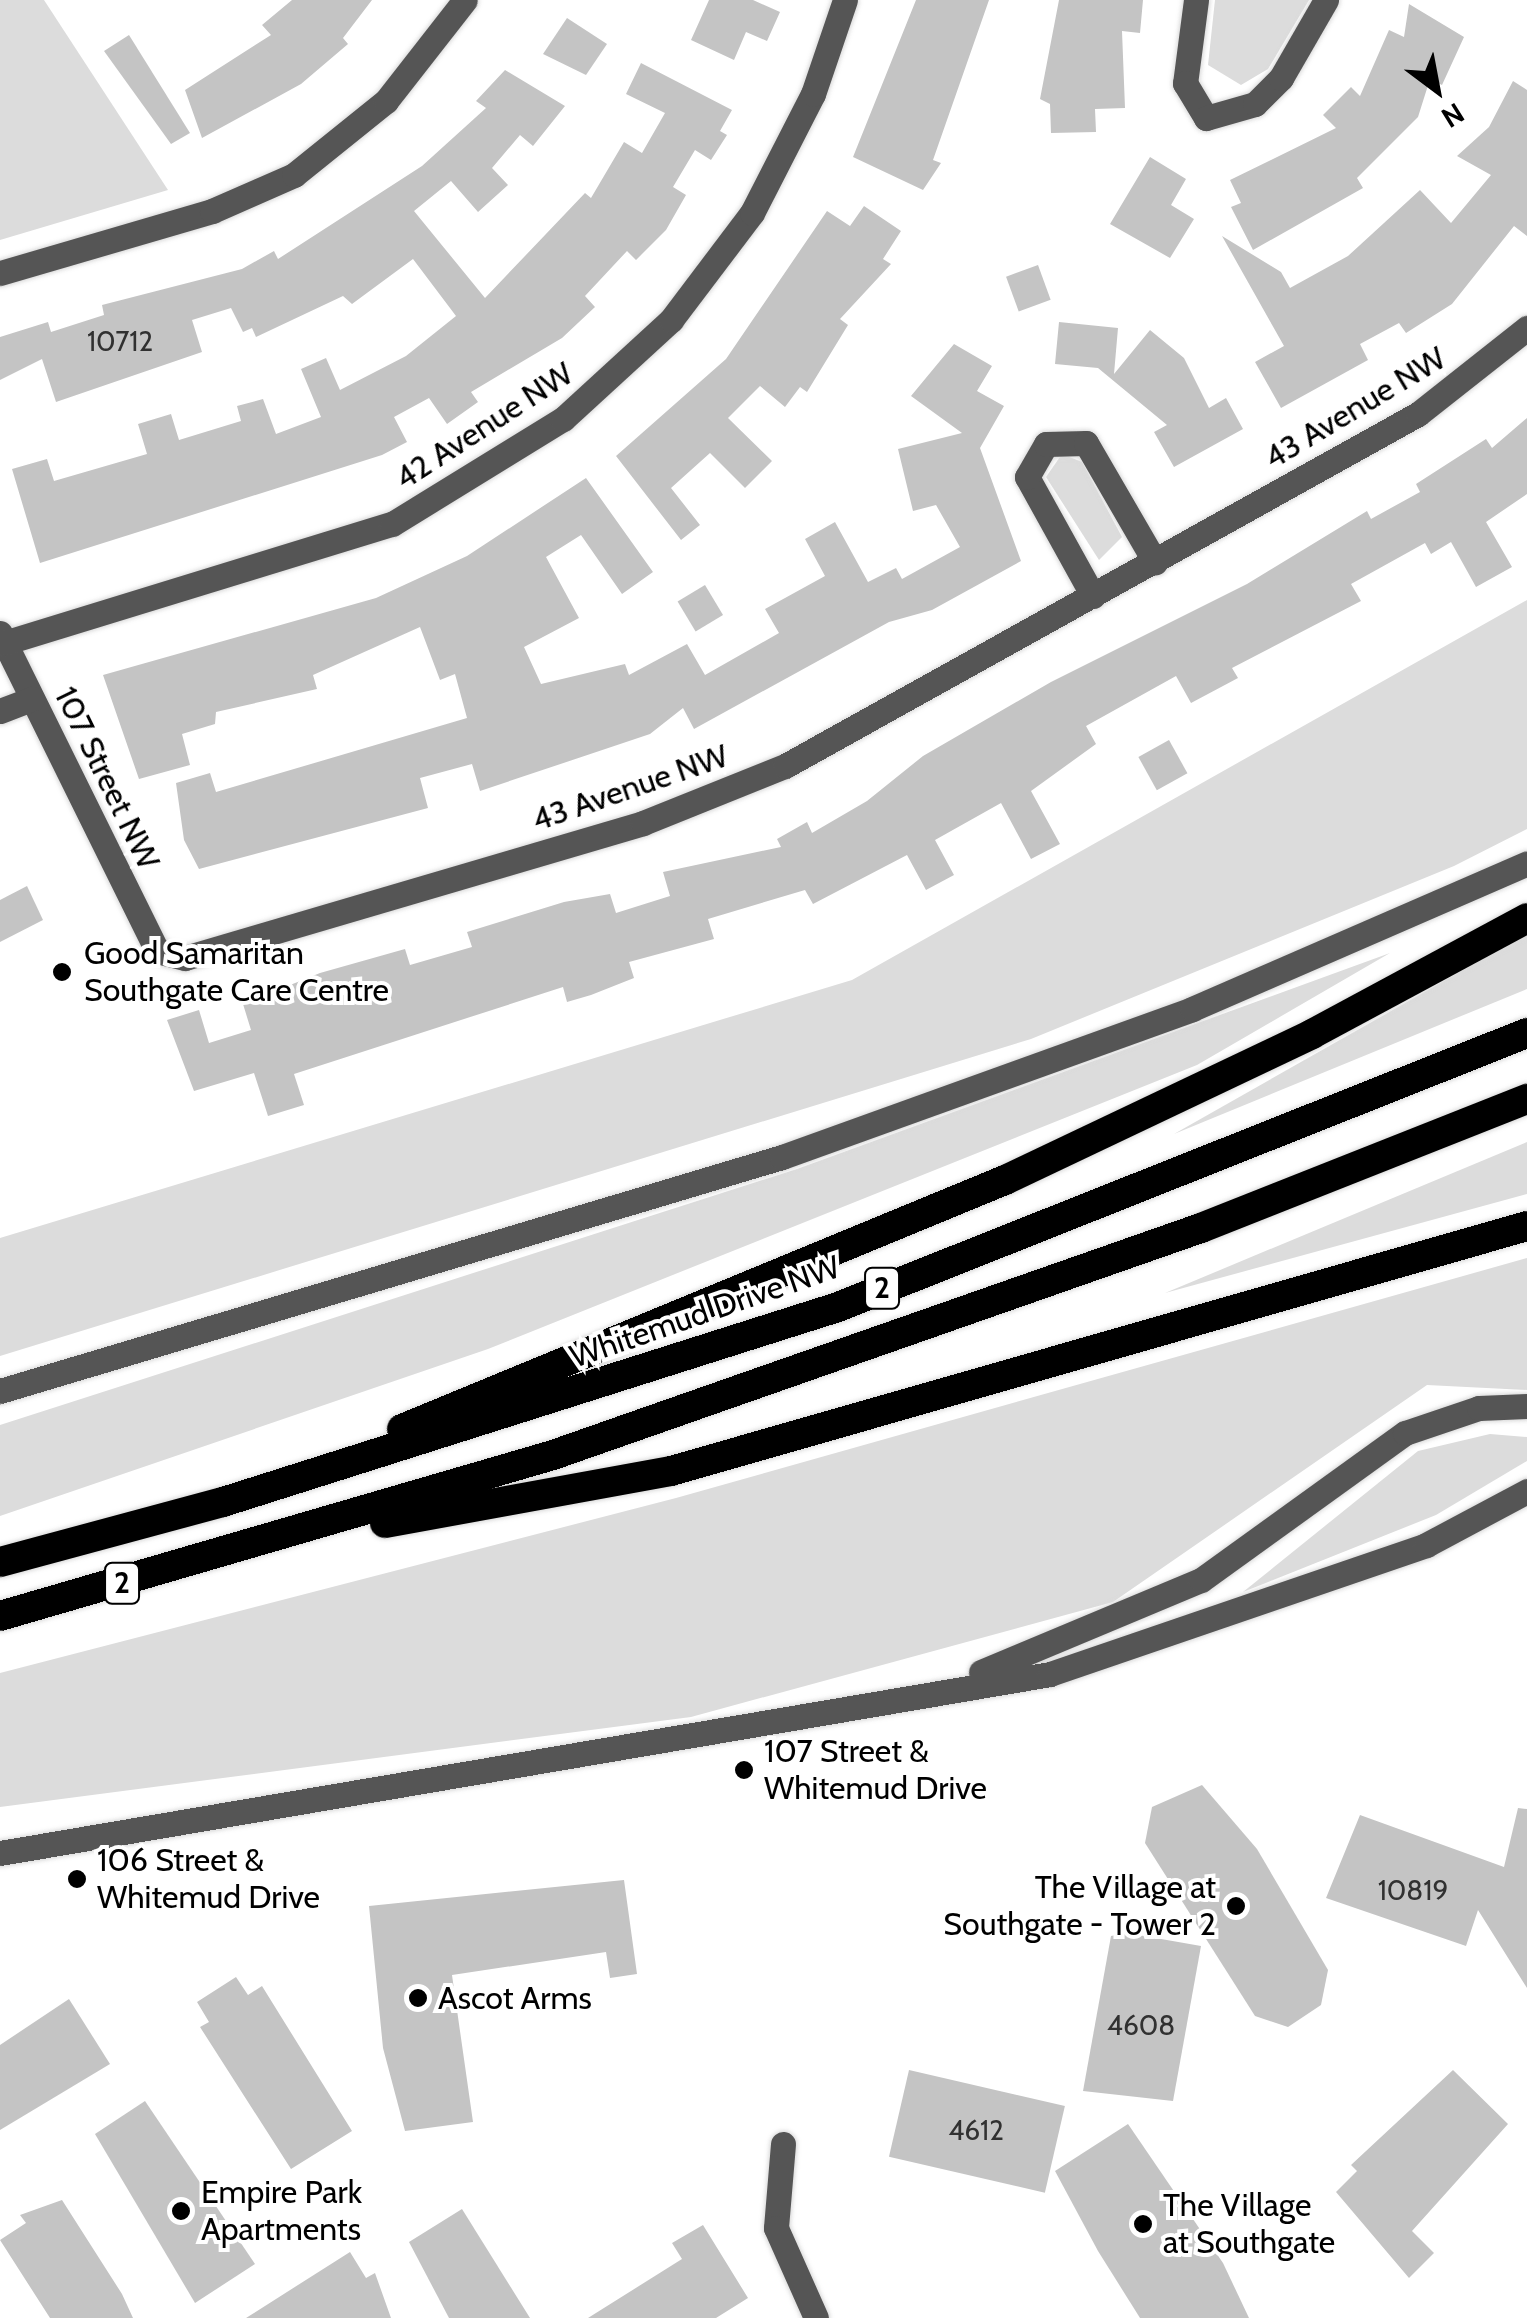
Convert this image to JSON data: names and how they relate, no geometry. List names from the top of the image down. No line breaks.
{"streets":{"highway":["2","Whitemud Drive NW"],"street":["43 Avenue NW","42 Avenue NW","107 Street NW"]},"crossings":[["43 Avenue NW","107 Street NW"],["42 Avenue NW","107 Street NW"]],"places":["Good Samaritan Southgate Care Centre","107 Street & Whitemud Drive","106 Street & Whitemud Drive","The Village at Southgate - Tower 2","Ascot Arms","Empire Park Apartments","The Village at Southgate"],"house_numbers":["10712","10819","4608","4612"],"north":"bottom right"}
